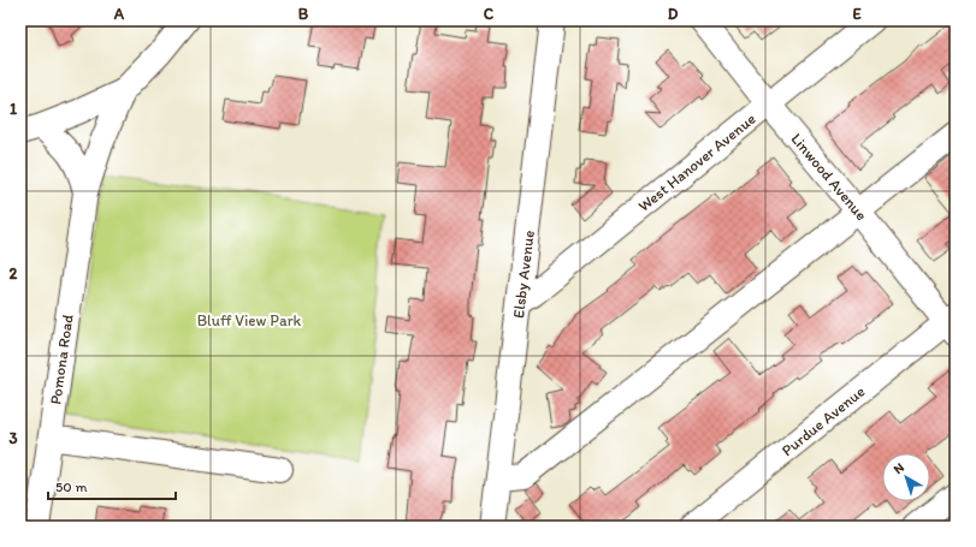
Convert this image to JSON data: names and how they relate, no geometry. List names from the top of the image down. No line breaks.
{"streets":{"street":["West Hanover Avenue","Linwood Avenue","Elsby Avenue","Pomona Road","Purdue Avenue"]},"crossings":[["West Hanover Avenue","Linwood Avenue"],["West Hanover Avenue","Elsby Avenue"],["Linwood Avenue","Purdue Avenue"]],"parks":["Bluff View Park"],"scale_bar":"50 m","north":"top left","grid":{"columns":["A","B","C","D","E"],"rows":["1","2","3"]}}
